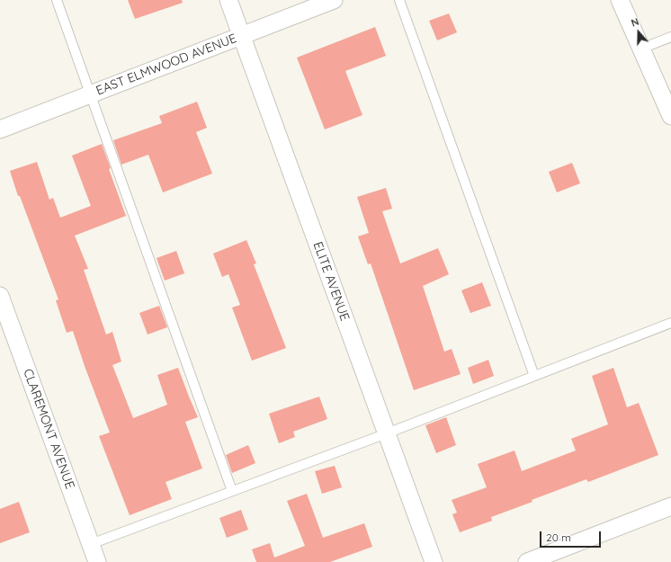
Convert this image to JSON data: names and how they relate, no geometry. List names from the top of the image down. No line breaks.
{"streets":{"street":["EAST ELMWOOD AVENUE","ELITE AVENUE","CLAREMONT AVENUE"]},"crossings":[["EAST ELMWOOD AVENUE","ELITE AVENUE"]],"scale_bar":"20 m","north":"top"}
